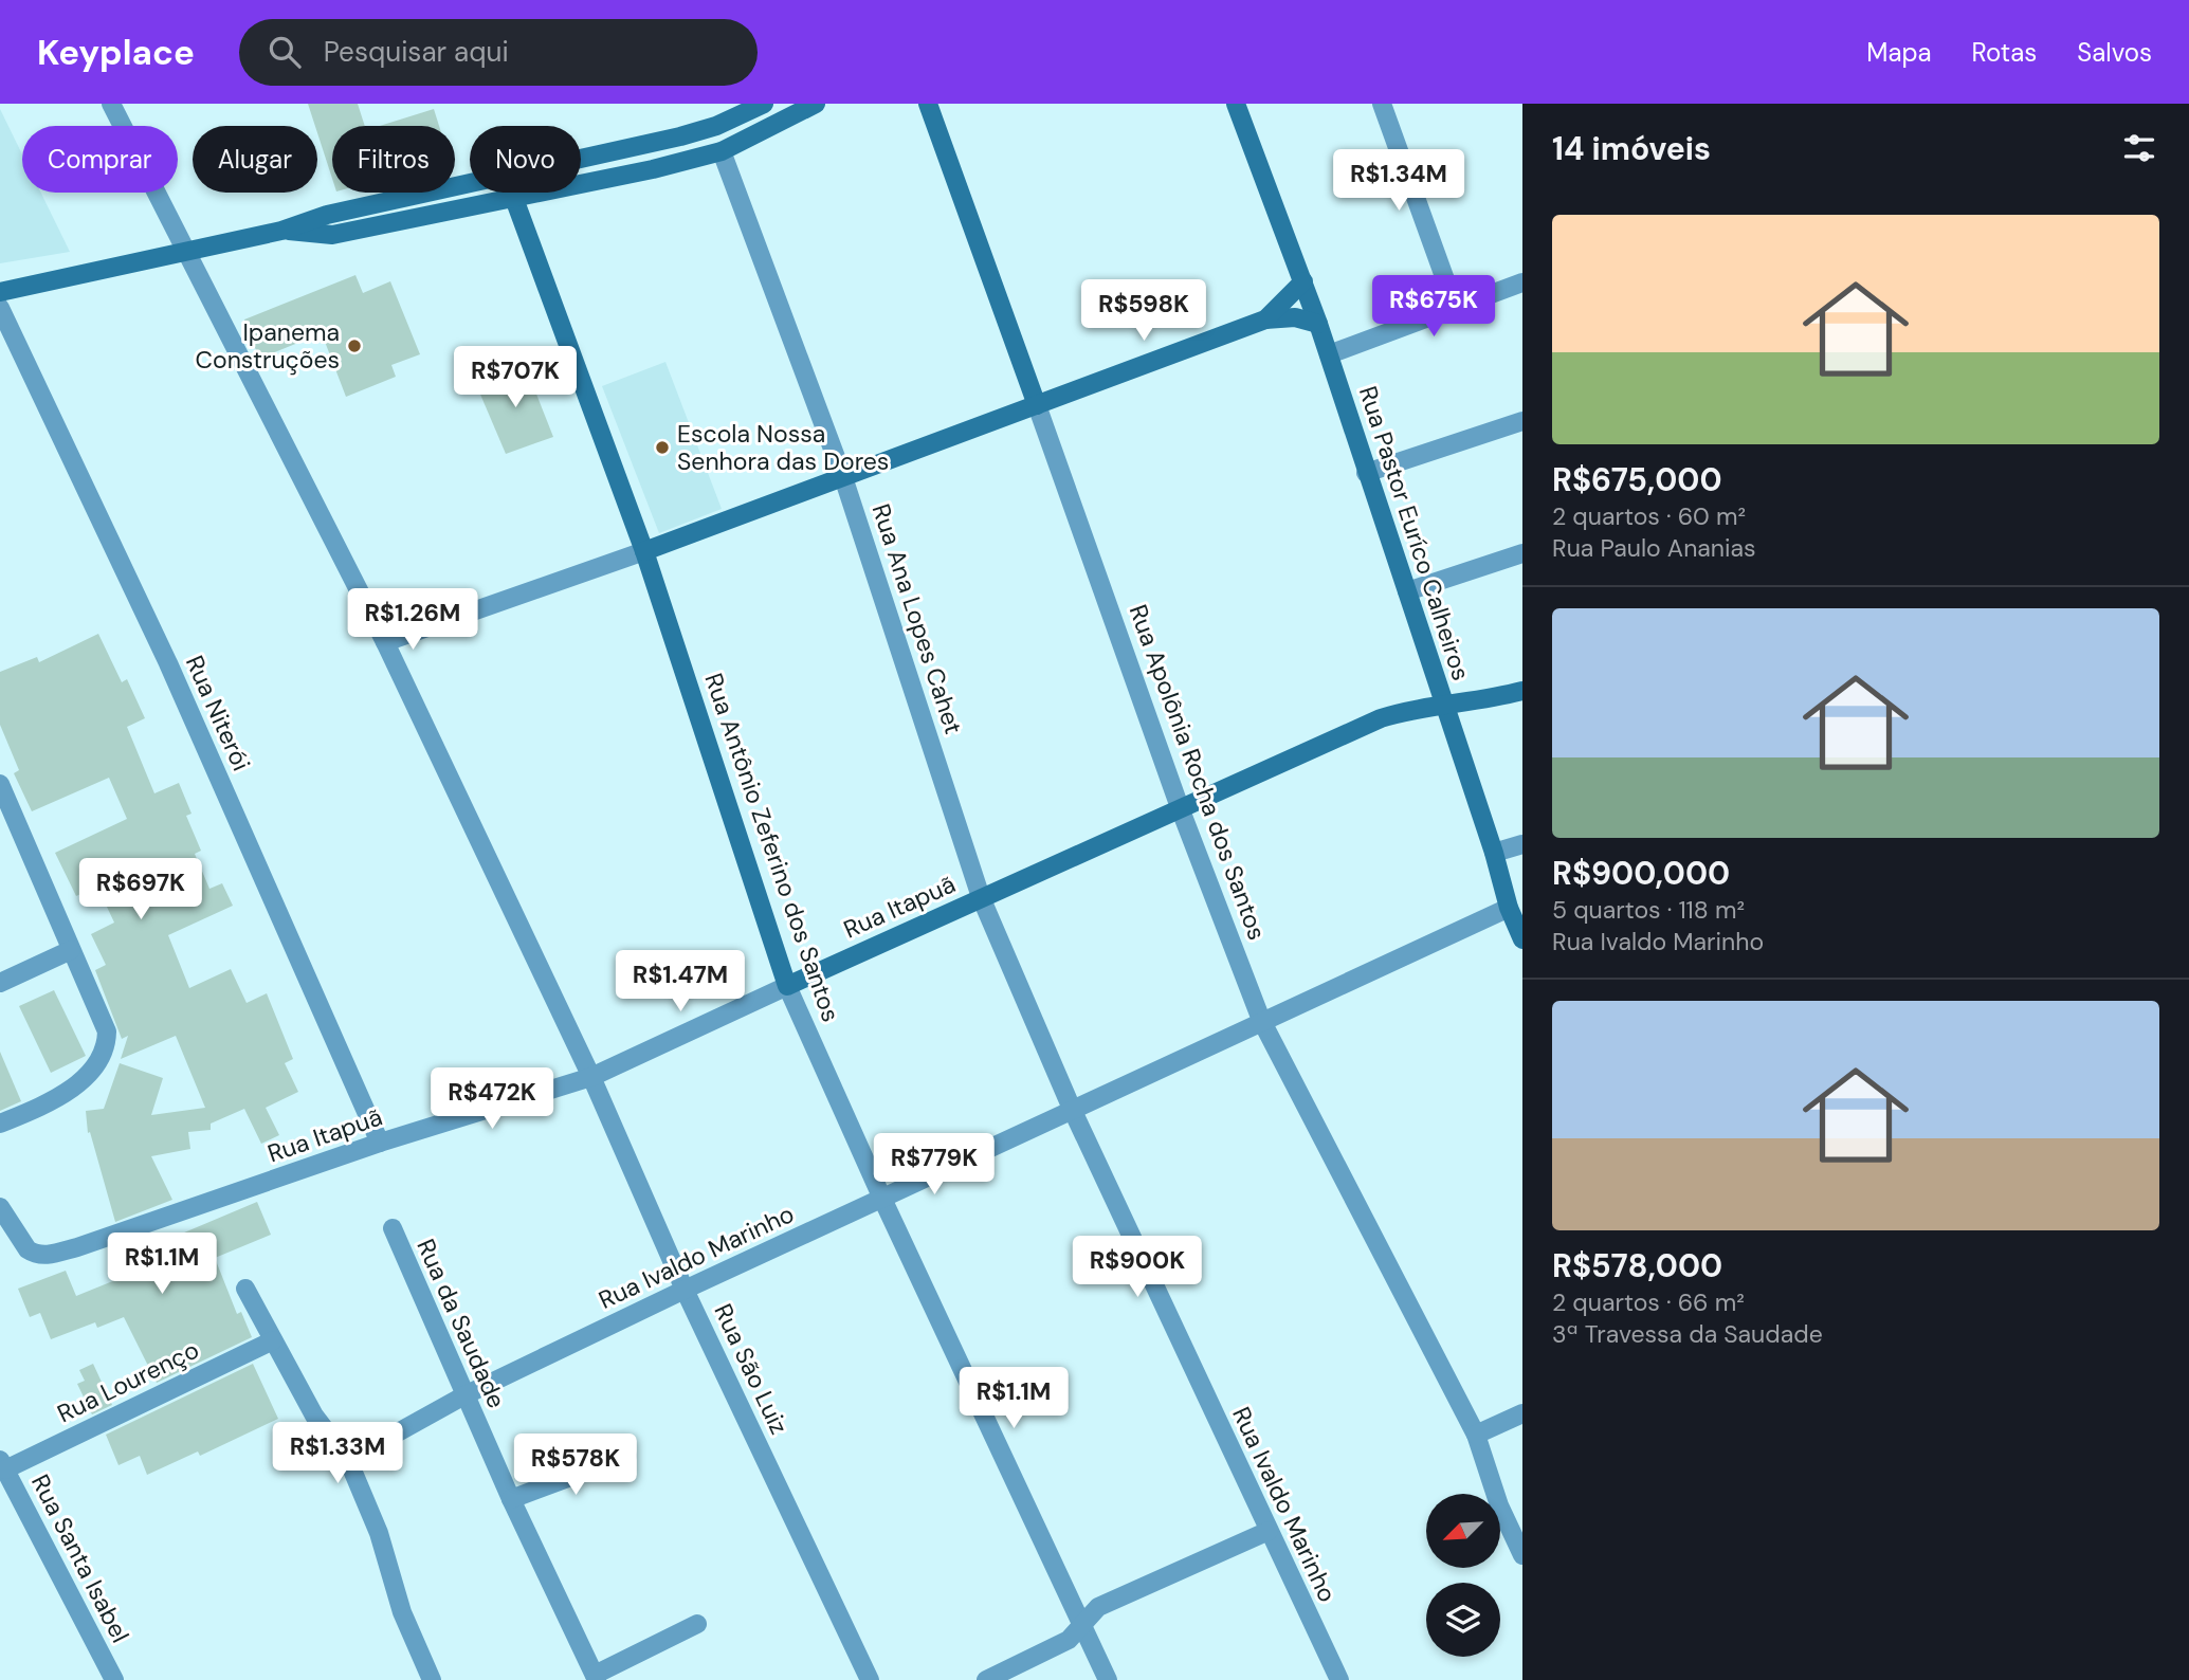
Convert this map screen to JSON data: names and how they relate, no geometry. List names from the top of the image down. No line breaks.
{"streets":{"main road":["Rua Pastor Euríco Calheiros","Rua Apolônia Rocha dos Santos","Rua Antônio Zeferino dos Santos","Rua Itapuã"],"street":["Rua Ana Lopes Cahet","Rua Niterói","Rua Ivaldo Marinho","Rua da Saudade","Rua São Luiz","Rua Lourenço","Rua Santa Isabel"]},"crossings":[["Rua Pastor Euríco Calheiros","Rua Itapuã"],["Rua Pastor Euríco Calheiros","Rua Ivaldo Marinho"],["Rua Ana Lopes Cahet","Rua Itapuã"],["Rua Ana Lopes Cahet","Rua Ivaldo Marinho"],["Rua Niterói","Rua Itapuã"],["Rua Apolônia Rocha dos Santos","Rua Itapuã"],["Rua Apolônia Rocha dos Santos","Rua Ivaldo Marinho"],["Rua Antônio Zeferino dos Santos","Rua Itapuã"],["Rua Antônio Zeferino dos Santos","Rua Ivaldo Marinho"],["Rua Itapuã","Rua Ivaldo Marinho"],["Rua Itapuã","Rua São Luiz"],["Rua Ivaldo Marinho","Rua da Saudade"],["Rua Ivaldo Marinho","Rua São Luiz"],["Rua Lourenço","Rua Santa Isabel"]],"places":["Ipanema Construções","Escola Nossa Senhora das Dores"],"north":"bottom left","page":{"header":"Keyplace","search":"Pesquisar aqui","nav":["Mapa","Rotas","Salvos"],"heading":"14 imóveis","chip":["Comprar","Alugar","Filtros","Novo"],"price":["R$1.34M","R$675K","R$598K","R$707K","R$1.26M","R$697K","R$1.47M","R$472K","R$779K","R$1.1M","R$900K","R$1.1M","R$1.33M","R$578K"],"list":[{"name":"R$675,000","note":"2 quartos · 60 m² · Rua Paulo Ananias"},{"name":"R$900,000","note":"5 quartos · 118 m² · Rua Ivaldo Marinho"},{"name":"R$578,000","note":"2 quartos · 66 m² · 3ª Travessa da Saudade"}]}}
